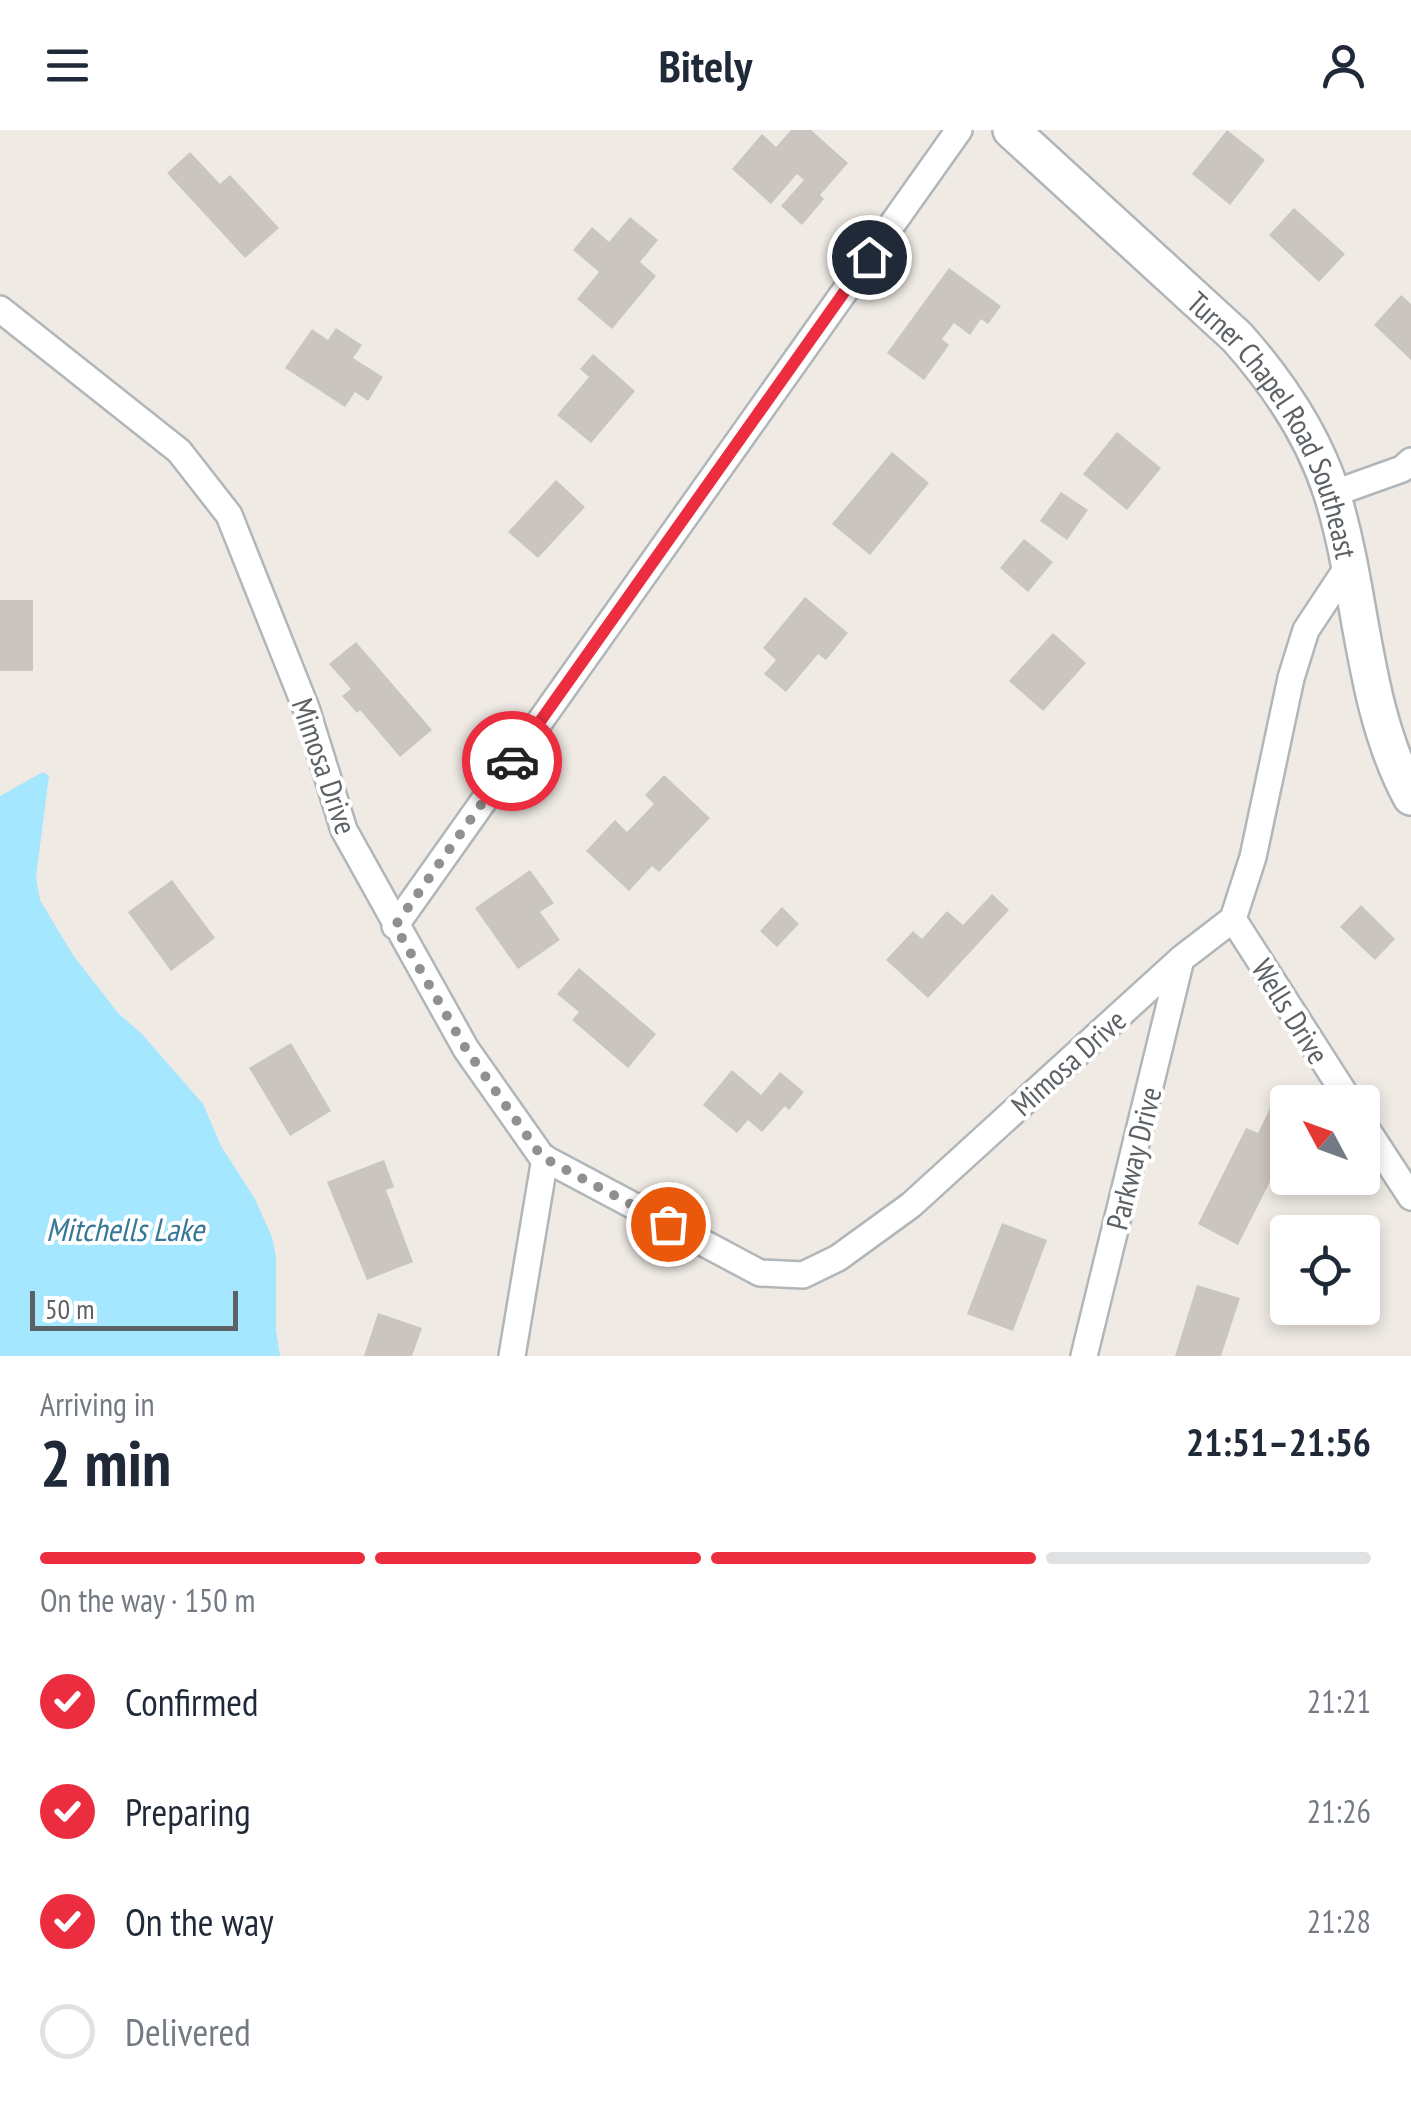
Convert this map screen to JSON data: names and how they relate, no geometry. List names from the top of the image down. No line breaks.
{"streets":{"street":["Turner Chapel Road Southeast","Mimosa Drive","Wells Drive","Parkway Drive"]},"crossings":[["Mimosa Drive","Wells Drive"],["Mimosa Drive","Parkway Drive"]],"water":["Mitchells Lake"],"scale_bar":"50 m","north":"top left","page":{"header":"Bitely","scale":"50 m","heading":["2 min","Arriving in","21:51–21:56"],"bar":"On the way · 150 m","list":[["Confirmed","21:21"],["Preparing","21:26"],["On the way","21:28"],"Delivered"]}}
